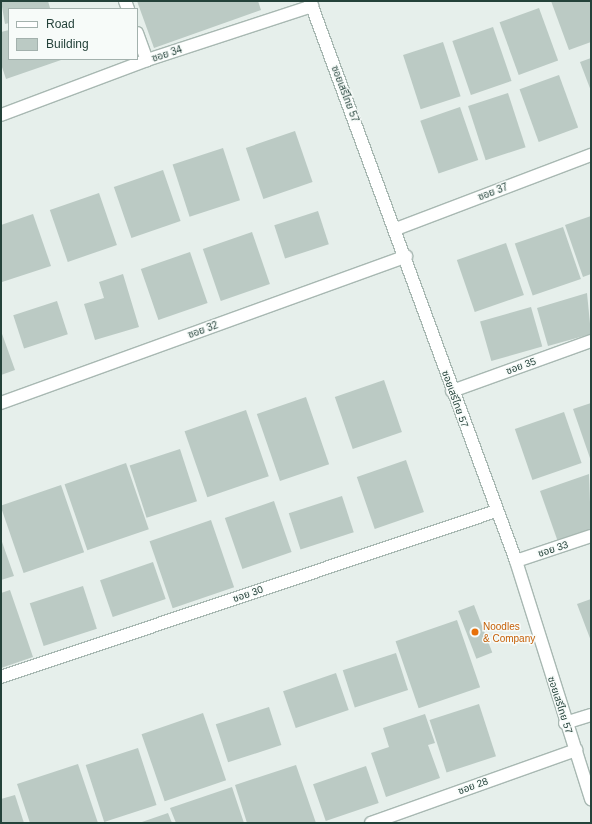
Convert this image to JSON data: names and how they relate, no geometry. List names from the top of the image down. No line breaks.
{"streets":{"street":["ซอย 34","ซอยเสรีไทย 57","ซอย 37","ซอย 32","ซอย 35","ซอย 33","ซอย 30","ซอย 28"]},"crossings":[["ซอย 34","ซอยเสรีไทย 57"],["ซอยเสรีไทย 57","ซอย 37"],["ซอยเสรีไทย 57","ซอย 32"],["ซอยเสรีไทย 57","ซอย 35"],["ซอยเสรีไทย 57","ซอย 33"],["ซอยเสรีไทย 57","ซอย 30"],["ซอยเสรีไทย 57","ซอย 28"]],"places":["Noodles & Company"],"legend":["Road","Building"]}
